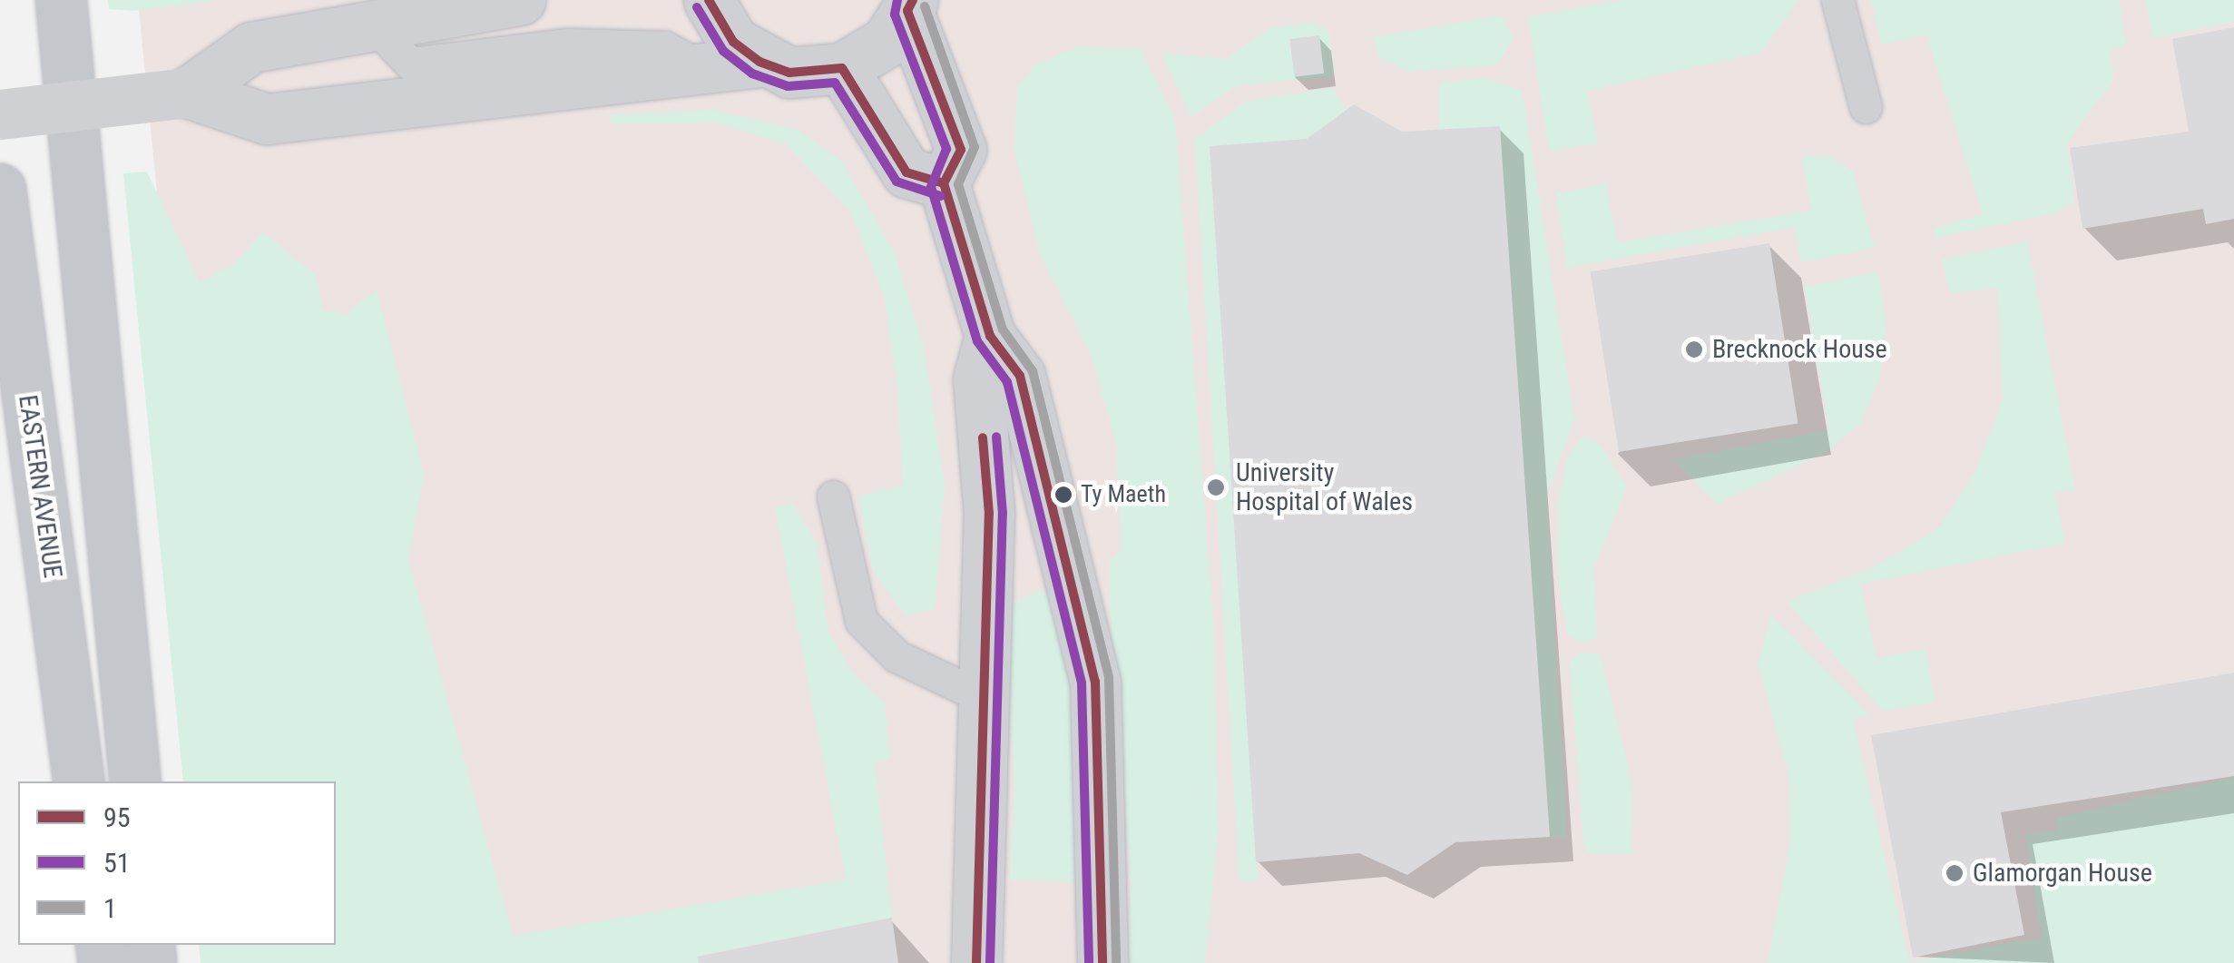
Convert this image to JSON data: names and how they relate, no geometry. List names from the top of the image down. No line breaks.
{"streets":{"highway":["EASTERN AVENUE"]},"places":["Brecknock House","University Hospital of Wales","Ty Maeth","Glamorgan House"],"lines":["transit line 95","transit line 51","transit line 1"],"legend":["95","51","1"]}
